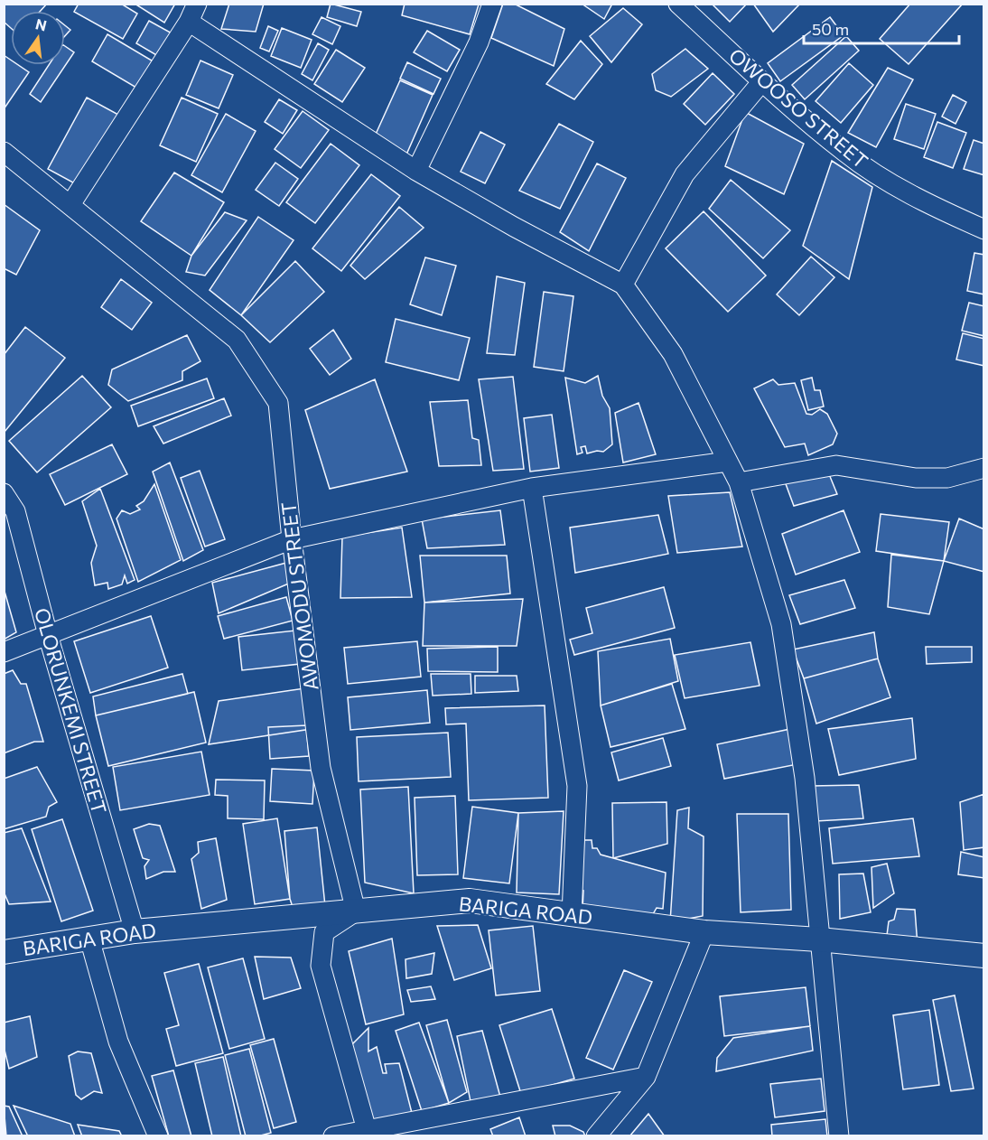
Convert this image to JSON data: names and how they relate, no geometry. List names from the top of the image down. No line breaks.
{"streets":{"street":["OWOOSO STREET","AWOMODU STREET","OLORUNKEMI STREET","BARIGA ROAD"]},"crossings":[["AWOMODU STREET","BARIGA ROAD"],["OLORUNKEMI STREET","BARIGA ROAD"]],"scale_bar":"50 m","north":"top"}
